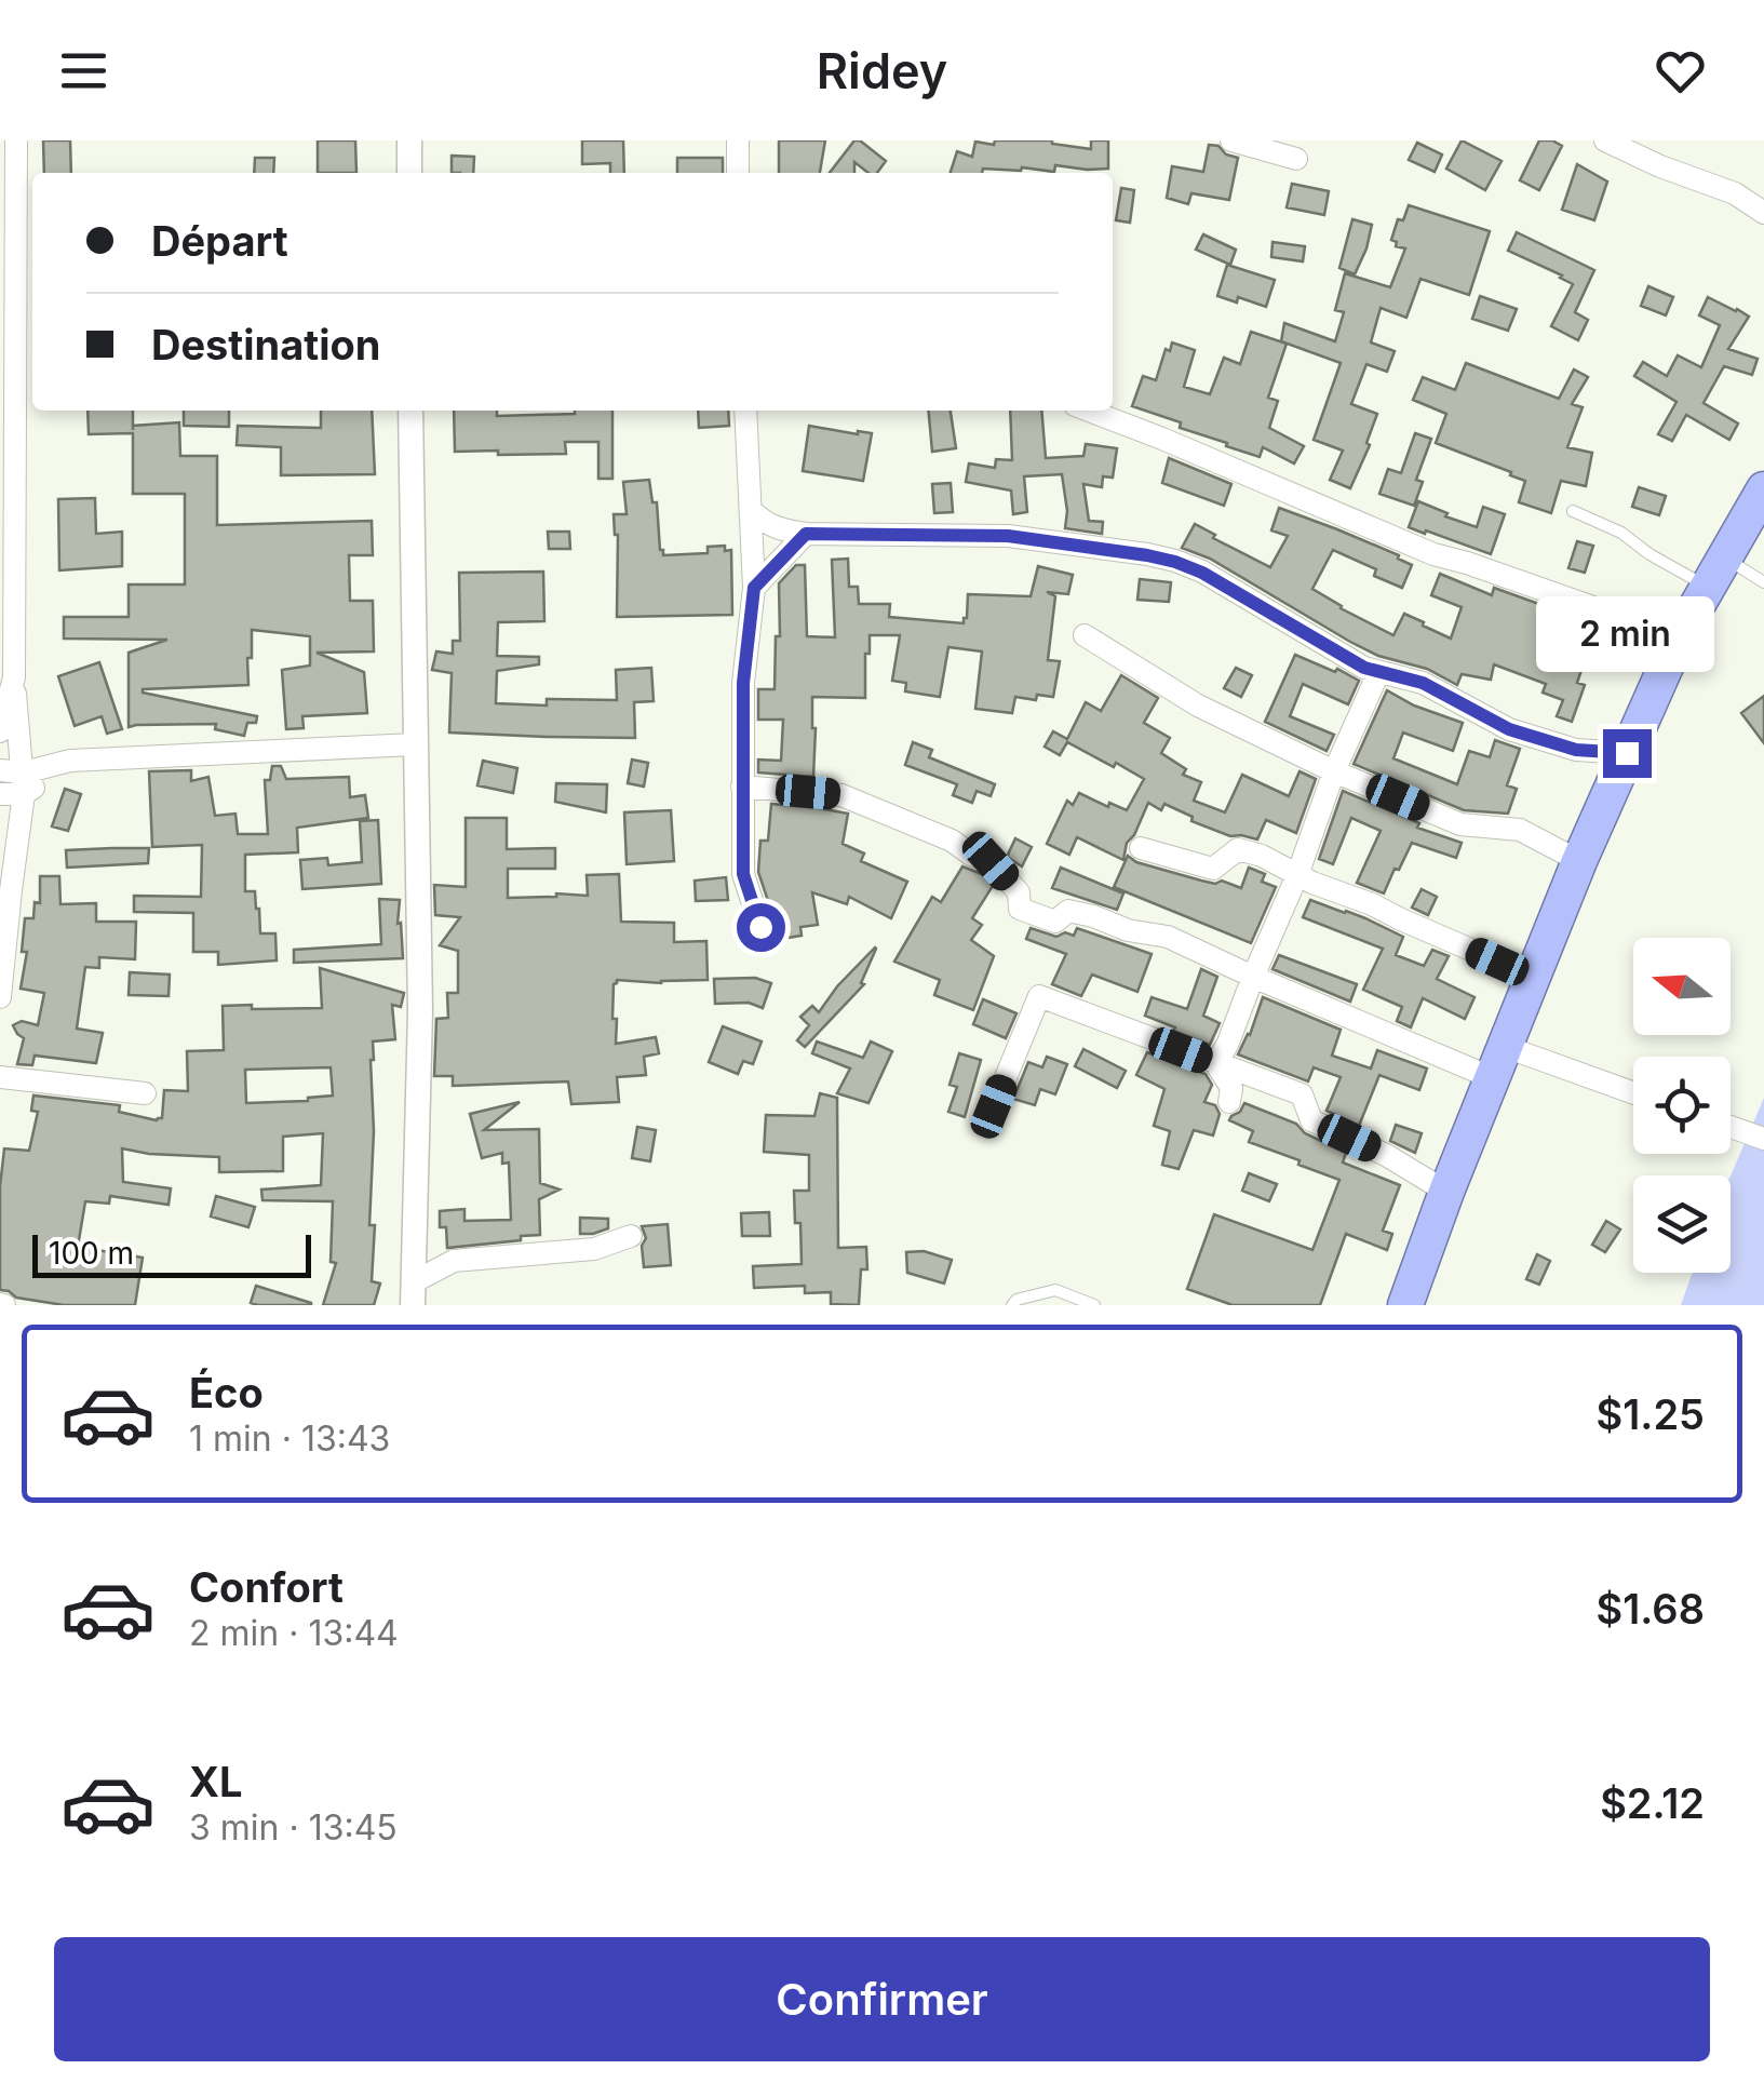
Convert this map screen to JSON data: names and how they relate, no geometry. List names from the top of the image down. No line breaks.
{"scale_bar":"100 m","north":"left","page":{"header":"Ridey","banner":["Départ","Destination"],"bubble":"2 min","scale":"100 m","list":[{"name":"Éco","note":"1 min · 13:43","value":"$1.25"},{"name":"Confort","note":"2 min · 13:44","value":"$1.68"},{"name":"XL","note":"3 min · 13:45","value":"$2.12"}],"buttons":"Confirmer"}}
